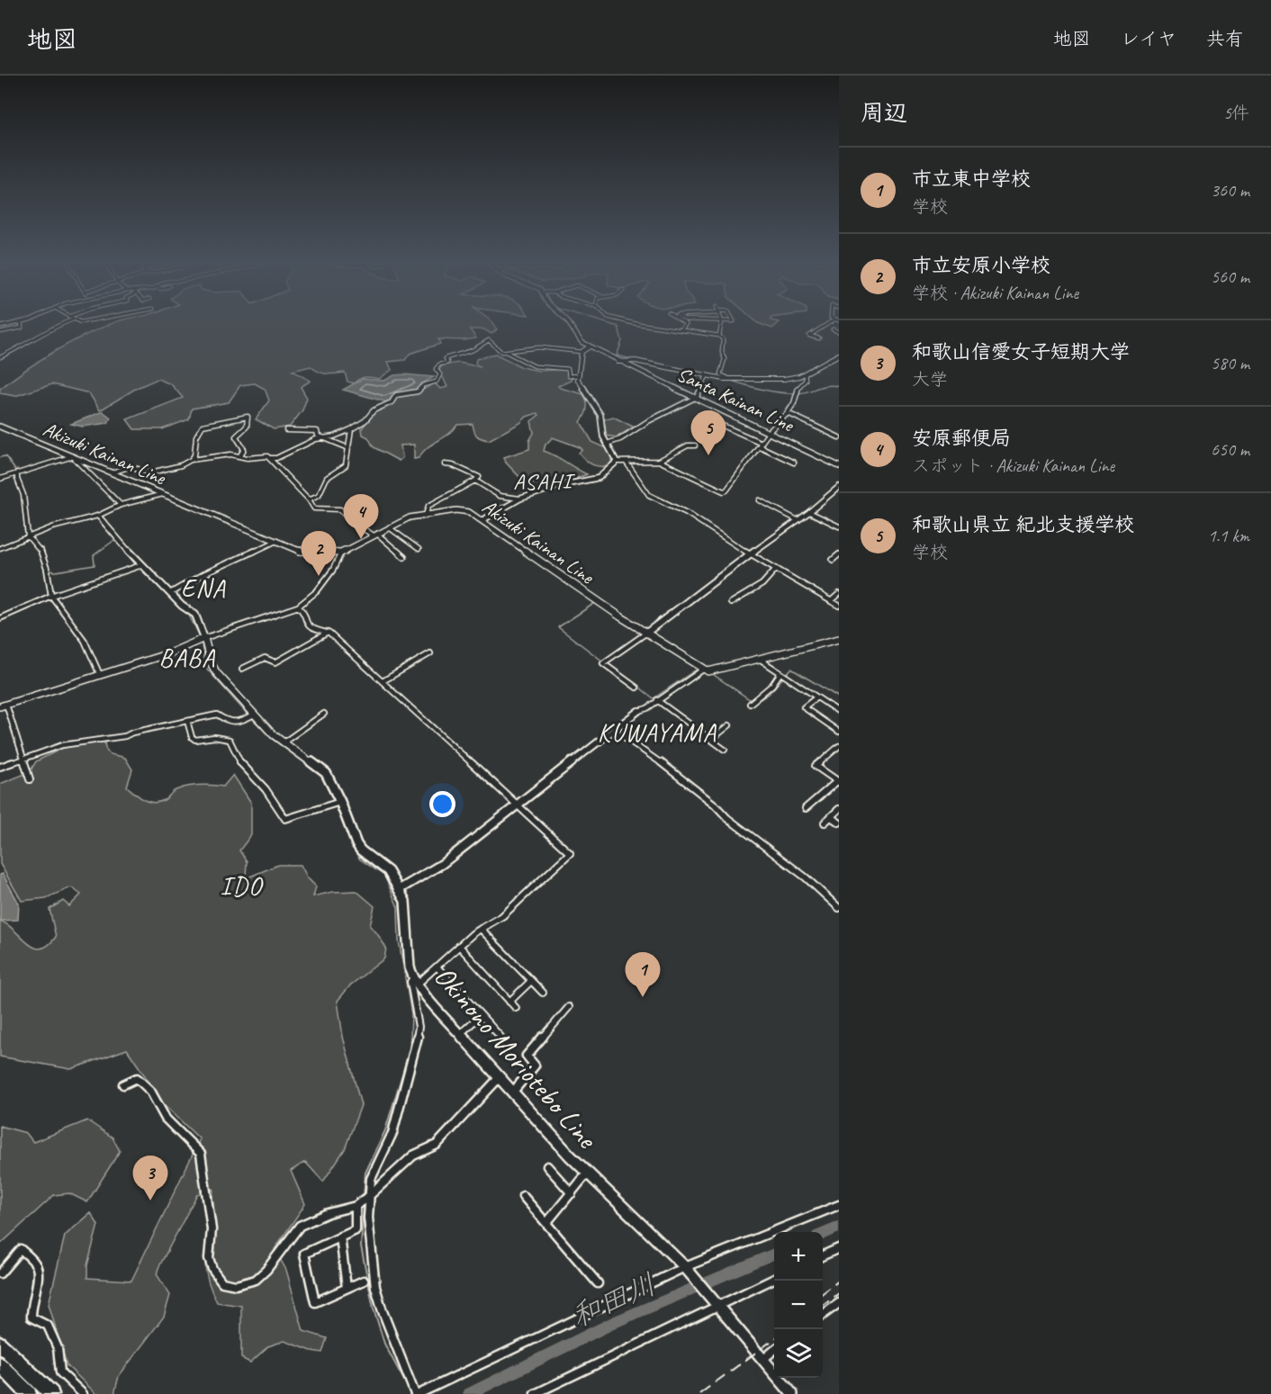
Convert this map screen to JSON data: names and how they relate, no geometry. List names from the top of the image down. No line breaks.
{"streets":{"main road":["Santa Kainan Line","Akizuki Kainan Line","Okinono Moriotebo Line"]},"districts":["ASAHI","ENA","BABA","KUWAYAMA","IDO"],"water":["和田川"],"page":{"header":"地図","nav":["地図","レイヤ","共有"],"heading":["周辺","5件"],"list":[{"mark":"1","name":"市立東中学校","note":"学校","value":"360 m"},{"mark":"2","name":"市立安原小学校","note":"学校 · Akizuki Kainan Line","value":"560 m"},{"mark":"3","name":"和歌山信愛女子短期大学","note":"大学","value":"580 m"},{"mark":"4","name":"安原郵便局","note":"スポット · Akizuki Kainan Line","value":"650 m"},{"mark":"5","name":"和歌山県立 紀北支援学校","note":"学校","value":"1.1 km"}],"pins":["5","4","2","1","3"],"map_buttons":["+","−"]}}
